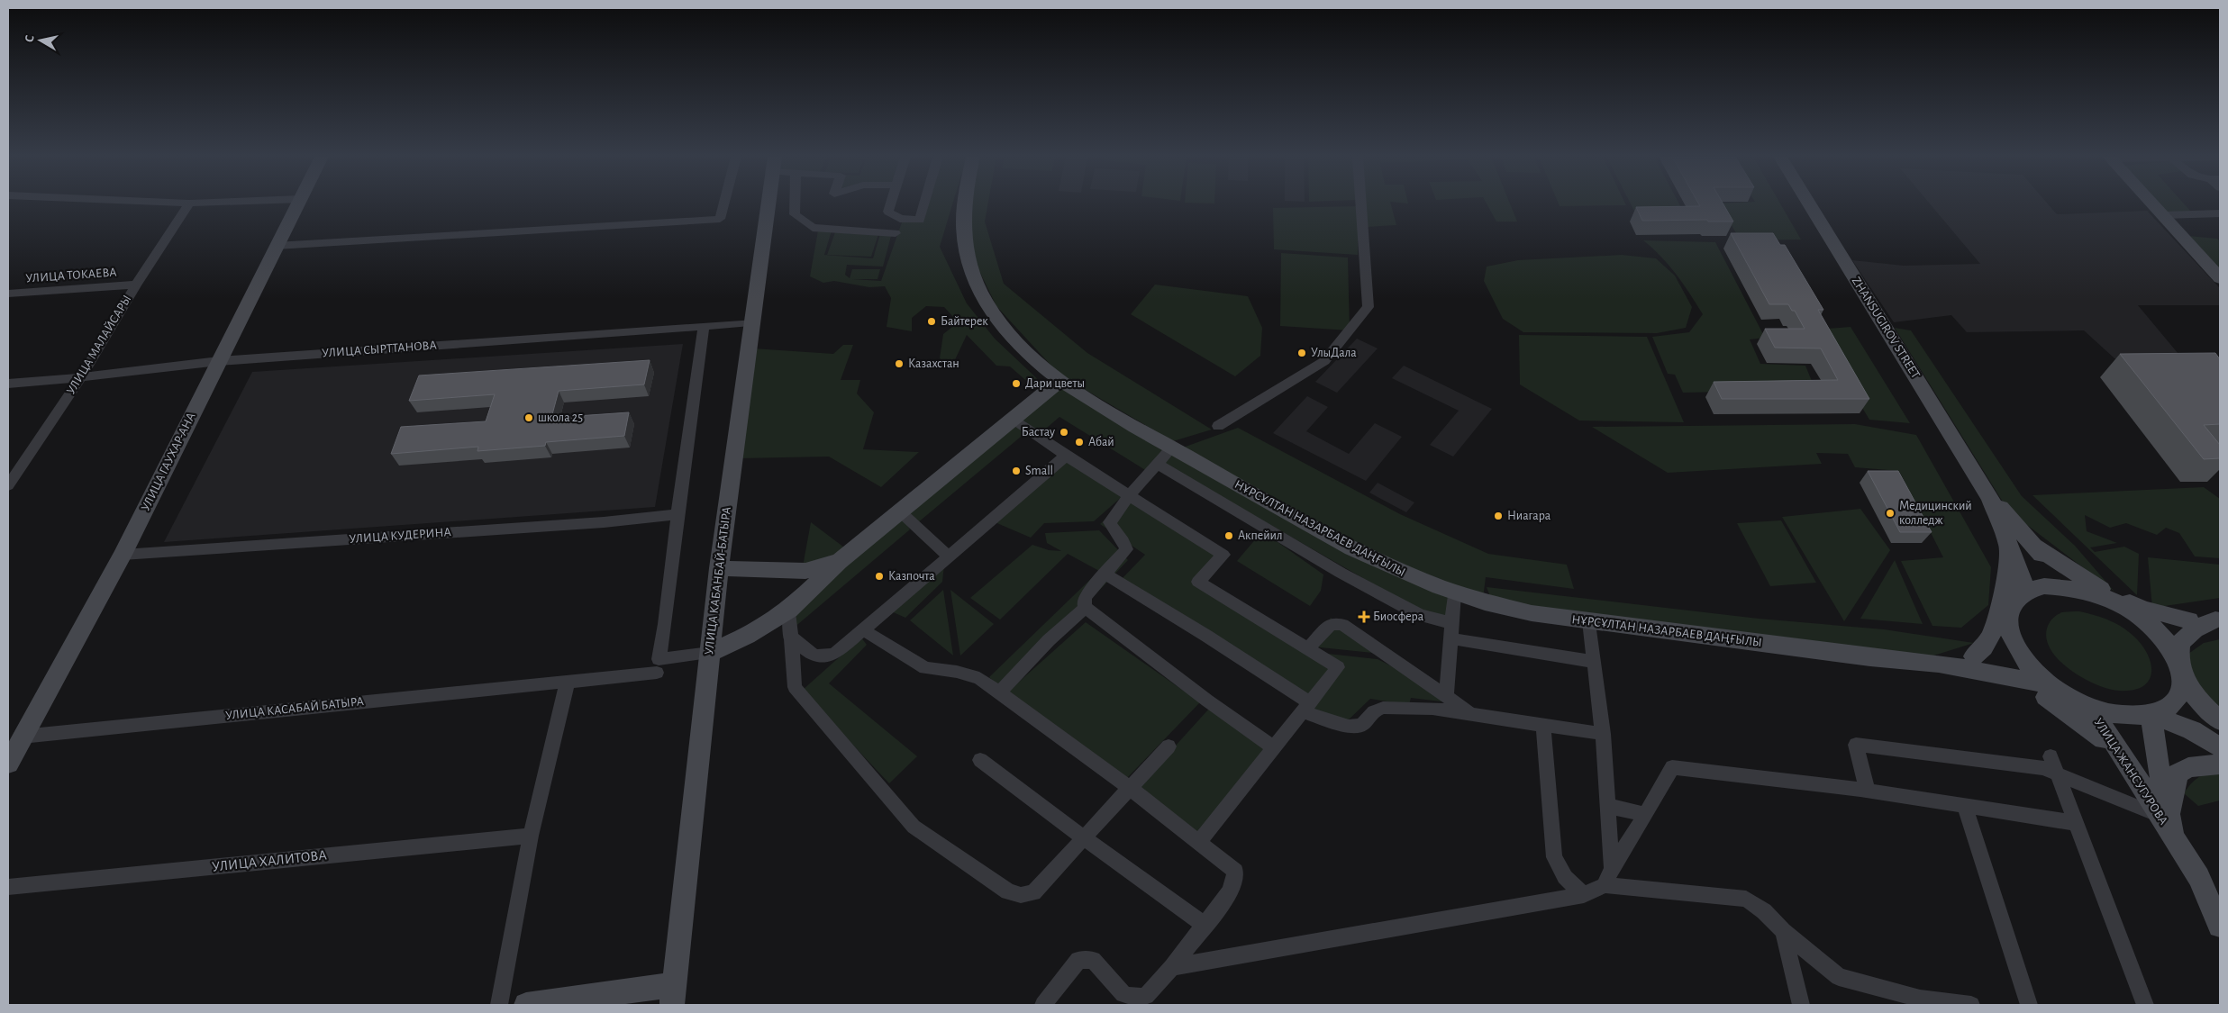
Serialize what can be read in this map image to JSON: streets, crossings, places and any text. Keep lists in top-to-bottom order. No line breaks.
{"streets":{"main road":["ZHANSUGIROV STREET","УЛИЦА ГАУХАР-АНА","НҰРСҰЛТАН НАЗАРБАЕВ ДАҢҒЫЛЫ","УЛИЦА КАБАНБАЙ-БАТЫРА","УЛИЦА ЖАНСУГУРОВА"],"street":["УЛИЦА ТОКАЕВА","УЛИЦА МАЛАЙСАРЫ","УЛИЦА СЫРТТАНОВА","УЛИЦА КУДЕРИНА","УЛИЦА КАСАБАЙ БАТЫРА","УЛИЦА ХАЛИТОВА"]},"crossings":[["УЛИЦА ТОКАЕВА","УЛИЦА МАЛАЙСАРЫ"],["УЛИЦА МАЛАЙСАРЫ","УЛИЦА СЫРТТАНОВА"],["УЛИЦА СЫРТТАНОВА","УЛИЦА ГАУХАР-АНА"],["УЛИЦА СЫРТТАНОВА","УЛИЦА КАБАНБАЙ-БАТЫРА"],["УЛИЦА ГАУХАР-АНА","УЛИЦА КУДЕРИНА"],["УЛИЦА ГАУХАР-АНА","УЛИЦА КАСАБАЙ БАТЫРА"]],"places":{"other":["Байтерек","УлыДала","Казахстан","Дари цветы","школа 25","Бастау","Абай","Small","Медицинский колледж","Ниагара","Акпейил","Казпочта"],"health":["Биосфера"]},"north":"left"}
